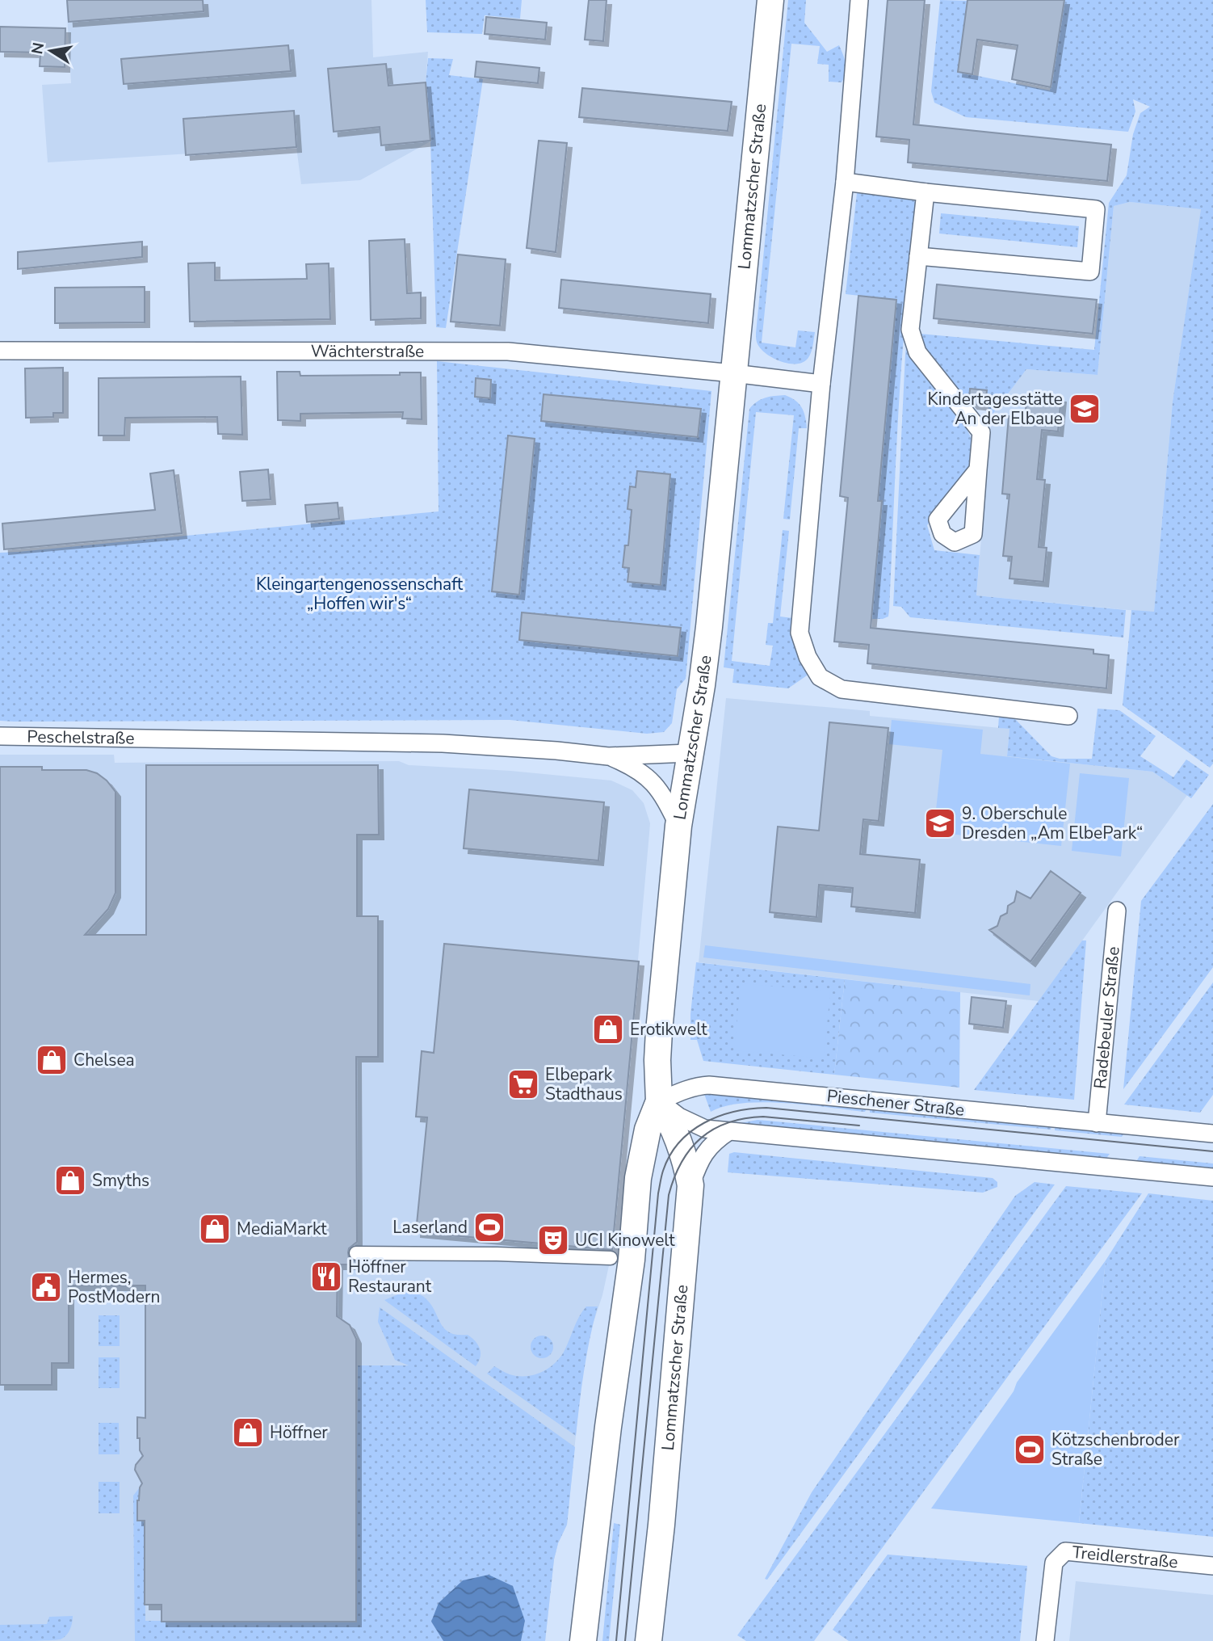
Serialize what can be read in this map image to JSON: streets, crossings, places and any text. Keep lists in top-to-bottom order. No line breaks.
{"streets":{"main road":["Lommatzscher Straße"],"street":["Wächterstraße","Peschelstraße","Radebeuler Straße","Pieschener Straße","Treidlerstraße"]},"crossings":[["Lommatzscher Straße","Wächterstraße"],["Lommatzscher Straße","Pieschener Straße"],["Radebeuler Straße","Pieschener Straße"]],"parks":["Kleingartengenossenschaft „Hoffen wir's“"],"places":{"school or university":["Kindertagesstätte An der Elbaue","9. Oberschule Dresden „Am ElbePark“"],"shop":["Erotikwelt","Chelsea","Smyths","MediaMarkt","Höffner"],"supermarket":["Elbepark Stadthaus"],"sports":["Laserland","Kötzschenbroder Straße"],"theatre":["UCI Kinowelt"],"restaurant":["Höffner Restaurant"],"public building":["Hermes, PostModern"]},"north":"left"}
